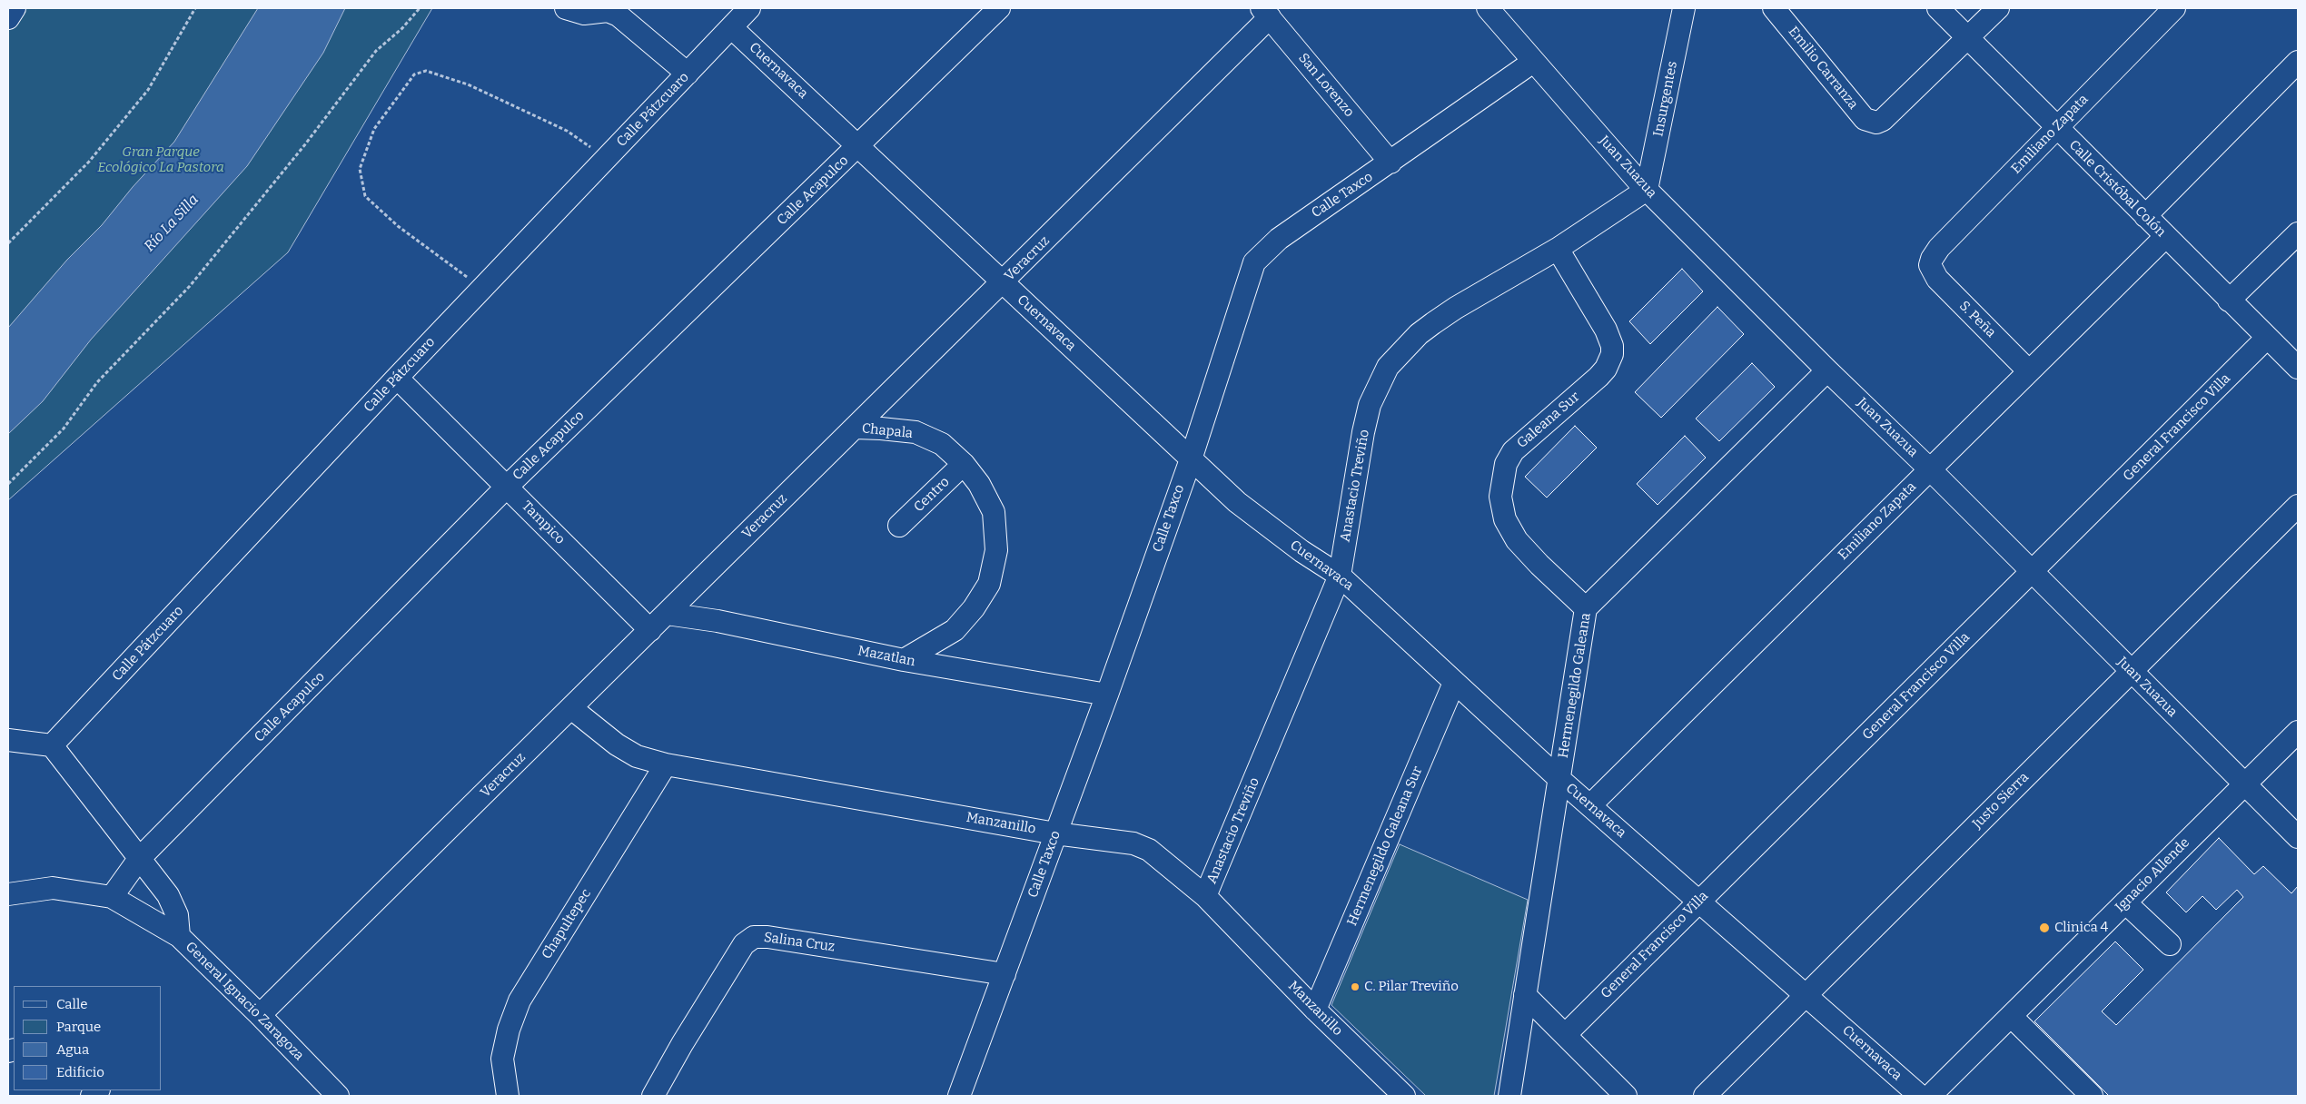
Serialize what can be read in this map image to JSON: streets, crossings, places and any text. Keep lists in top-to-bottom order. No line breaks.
{"streets":{"street":["Emilio Carranza","Cuernavaca","San Lorenzo","Insurgentes","Calle Pátzcuaro","Emiliano Zapata","Juan Zuazua","Calle Cristóbal Colón","Calle Acapulco","Calle Taxco","Veracruz","S. Peña","Galeana Sur","General Francisco Villa","Chapala","Anastacio Treviño","Centro","Tampico","Mazatlan","Hermenegildo Galeana","Justo Sierra","Manzanillo","Hermenegildo Galeana Sur","Ignacio Allende","Chapultepec","Salina Cruz","General Ignacio Zaragoza"]},"crossings":[["Emilio Carranza","Calle Cristóbal Colón"],["Cuernavaca","Calle Pátzcuaro"],["Cuernavaca","Emiliano Zapata"],["Cuernavaca","Calle Acapulco"],["Cuernavaca","Calle Taxco"],["Cuernavaca","Veracruz"],["Cuernavaca","General Francisco Villa"],["Cuernavaca","Anastacio Treviño"],["Cuernavaca","Hermenegildo Galeana"],["Cuernavaca","Justo Sierra"],["Cuernavaca","Hermenegildo Galeana Sur"],["San Lorenzo","Calle Taxco"],["San Lorenzo","Veracruz"],["Insurgentes","Juan Zuazua"],["Insurgentes","Anastacio Treviño"],["Calle Pátzcuaro","Tampico"],["Calle Pátzcuaro","General Ignacio Zaragoza"],["Emiliano Zapata","Juan Zuazua"],["Emiliano Zapata","Calle Cristóbal Colón"],["Emiliano Zapata","S. Peña"],["Juan Zuazua","Calle Taxco"],["Juan Zuazua","General Francisco Villa"],["Juan Zuazua","Anastacio Treviño"],["Juan Zuazua","Hermenegildo Galeana"],["Juan Zuazua","Justo Sierra"],["Juan Zuazua","Ignacio Allende"],["Calle Cristóbal Colón","General Francisco Villa"],["Calle Acapulco","Tampico"],["Calle Acapulco","General Ignacio Zaragoza"],["Calle Taxco","Mazatlan"],["Calle Taxco","Manzanillo"],["Calle Taxco","Salina Cruz"],["Veracruz","Chapala"],["Veracruz","Tampico"],["Veracruz","Mazatlan"],["Veracruz","Manzanillo"],["Veracruz","General Ignacio Zaragoza"],["Galeana Sur","Anastacio Treviño"],["Galeana Sur","Hermenegildo Galeana"],["Chapala","Centro"],["Chapala","Mazatlan"],["Anastacio Treviño","Manzanillo"],["Manzanillo","Hermenegildo Galeana Sur"],["Manzanillo","Chapultepec"]],"water":["Río La Silla"],"parks":["Gran Parque Ecológico La Pastora"],"places":["Clinica 4","C. Pilar Treviño"],"legend":["Calle","Parque","Agua","Edificio"]}
